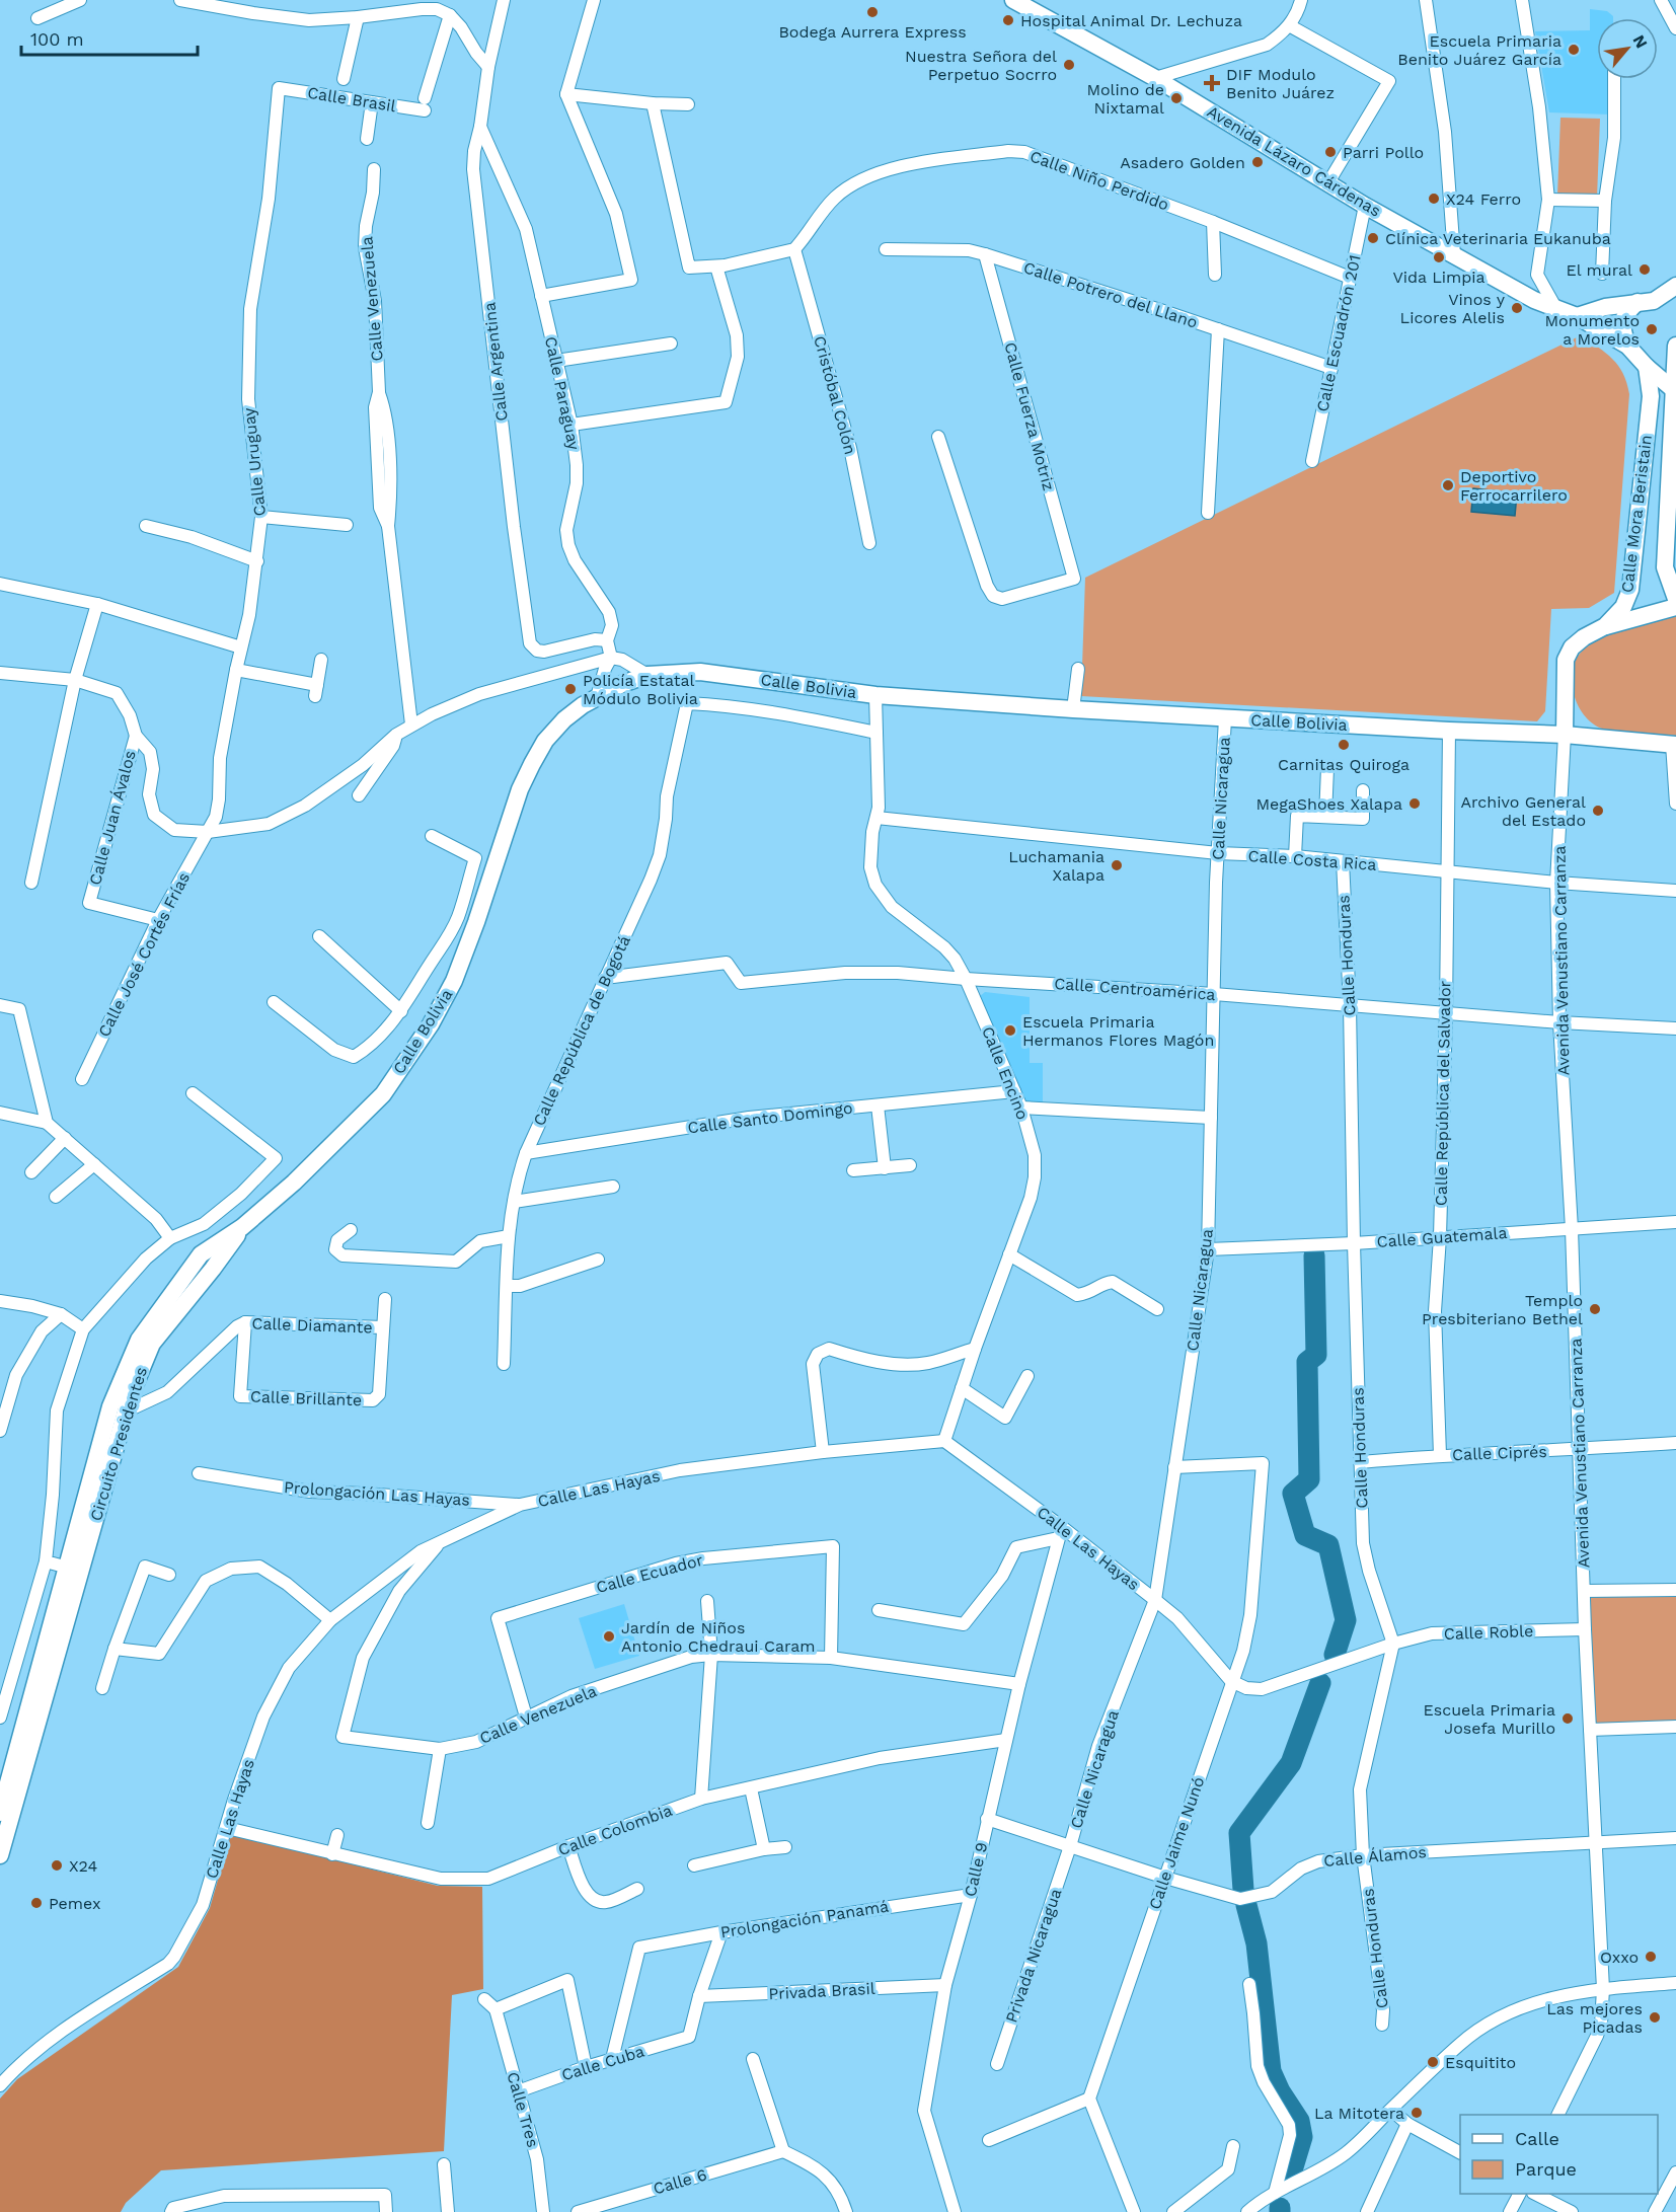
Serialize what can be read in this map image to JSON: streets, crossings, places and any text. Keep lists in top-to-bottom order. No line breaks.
{"streets":{"main road":["Avenida Lázaro Cárdenas","Calle Mora Beristain","Calle Bolivia","Circuito Presidentes"],"street":["Calle Brasil","Calle Niño Perdido","Calle Potrero del Llano","Calle Venezuela","Calle Escuadrón 201","Calle Argentina","Calle Paraguay","Cristóbal Colón","Calle Fuerza Motriz","Calle Uruguay","Calle Nicaragua","Calle Juan Ávalos","Calle Costa Rica","Calle José Cortés Frías","Calle Honduras","Avenida Venustiano Carranza","Calle Centroamérica","Calle República de Bogotá","Calle Encino","Calle República del Salvador","Calle Santo Domingo","Calle Guatemala","Calle Diamante","Calle Brillante","Calle Ciprés","Calle Las Hayas","Prolongación Las Hayas","Calle Ecuador","Calle Roble","Calle Colombia","Calle Jaime Nunó","Calle Álamos","Calle 9","Prolongación Panamá","Privada Nicaragua","Privada Brasil","Calle Cuba","Calle Tres","Calle 6"]},"crossings":[["Calle Brasil","Calle Uruguay"],["Avenida Lázaro Cárdenas","Calle Escuadrón 201"],["Calle Niño Perdido","Calle Escuadrón 201"],["Calle Niño Perdido","Cristóbal Colón"],["Calle Potrero del Llano","Calle Escuadrón 201"],["Calle Potrero del Llano","Calle Fuerza Motriz"],["Calle Venezuela","Calle Las Hayas"],["Calle Venezuela","Calle Ecuador"],["Calle Venezuela","Calle 9"],["Calle Argentina","Calle Paraguay"],["Calle Uruguay","Calle José Cortés Frías"],["Calle Mora Beristain","Calle Bolivia"],["Calle Mora Beristain","Avenida Venustiano Carranza"],["Calle Bolivia","Calle Nicaragua"],["Calle Bolivia","Avenida Venustiano Carranza"],["Calle Bolivia","Calle Encino"],["Calle Bolivia","Calle República del Salvador"],["Calle Bolivia","Circuito Presidentes"],["Calle Nicaragua","Calle Costa Rica"],["Calle Nicaragua","Calle Centroamérica"],["Calle Nicaragua","Calle Guatemala"],["Calle Nicaragua","Calle Las Hayas"],["Calle Nicaragua","Calle Jaime Nunó"],["Calle Nicaragua","Calle Álamos"],["Calle Nicaragua","Privada Nicaragua"],["Calle Juan Ávalos","Calle José Cortés Frías"],["Calle Costa Rica","Calle Honduras"],["Calle Costa Rica","Avenida Venustiano Carranza"],["Calle Costa Rica","Calle Encino"],["Calle Costa Rica","Calle República del Salvador"],["Calle Honduras","Calle Centroamérica"],["Calle Honduras","Calle Guatemala"],["Calle Honduras","Calle Ciprés"],["Calle Honduras","Calle Roble"],["Calle Honduras","Calle Álamos"],["Avenida Venustiano Carranza","Calle Centroamérica"],["Avenida Venustiano Carranza","Calle Guatemala"],["Avenida Venustiano Carranza","Calle Ciprés"],["Avenida Venustiano Carranza","Calle Roble"],["Avenida Venustiano Carranza","Calle Álamos"],["Calle Centroamérica","Calle República de Bogotá"],["Calle Centroamérica","Calle Encino"],["Calle Centroamérica","Calle República del Salvador"],["Calle República de Bogotá","Calle Encino"],["Calle República de Bogotá","Calle Santo Domingo"],["Calle Encino","Calle Santo Domingo"],["Calle Encino","Calle Las Hayas"],["Calle República del Salvador","Calle Guatemala"],["Calle República del Salvador","Calle Ciprés"],["Calle Diamante","Calle Brillante"],["Calle Diamante","Circuito Presidentes"],["Calle Las Hayas","Prolongación Las Hayas"],["Calle Las Hayas","Calle Colombia"],["Calle Las Hayas","Calle Jaime Nunó"],["Calle Las Hayas","Calle 9"],["Calle Colombia","Calle 9"],["Calle Jaime Nunó","Calle Álamos"],["Calle Álamos","Calle 9"],["Calle Álamos","Privada Nicaragua"],["Calle 9","Prolongación Panamá"],["Calle 9","Privada Brasil"],["Prolongación Panamá","Calle Cuba"],["Privada Brasil","Calle Cuba"],["Calle Cuba","Calle Tres"]],"places":{"other":["Bodega Aurrera Express","Hospital Animal Dr. Lechuza","Escuela Primaria Benito Juárez García","Nuestra Señora del Perpetuo Socrro","Molino de Nixtamal","Parri Pollo","Asadero Golden","X24 Ferro","Clínica Veterinaria Eukanuba","Vida Limpia","El mural","Vinos y Licores Alelis","Monumento a Morelos","Deportivo Ferrocarrilero","Policía Estatal Módulo Bolivia","Carnitas Quiroga","MegaShoes Xalapa","Archivo General del Estado","Luchamania Xalapa","Escuela Primaria Hermanos Flores Magón","Templo Presbiteriano Bethel","Jardín de Niños Antonio Chedraui Caram","Escuela Primaria Josefa Murillo","X24","Pemex","Oxxo","Las mejores Picadas","Esquitito","La Mitotera"],"health":["DIF Modulo Benito Juárez"]},"legend":["Calle","Parque"],"scale_bar":"100 m","north":"top right"}
